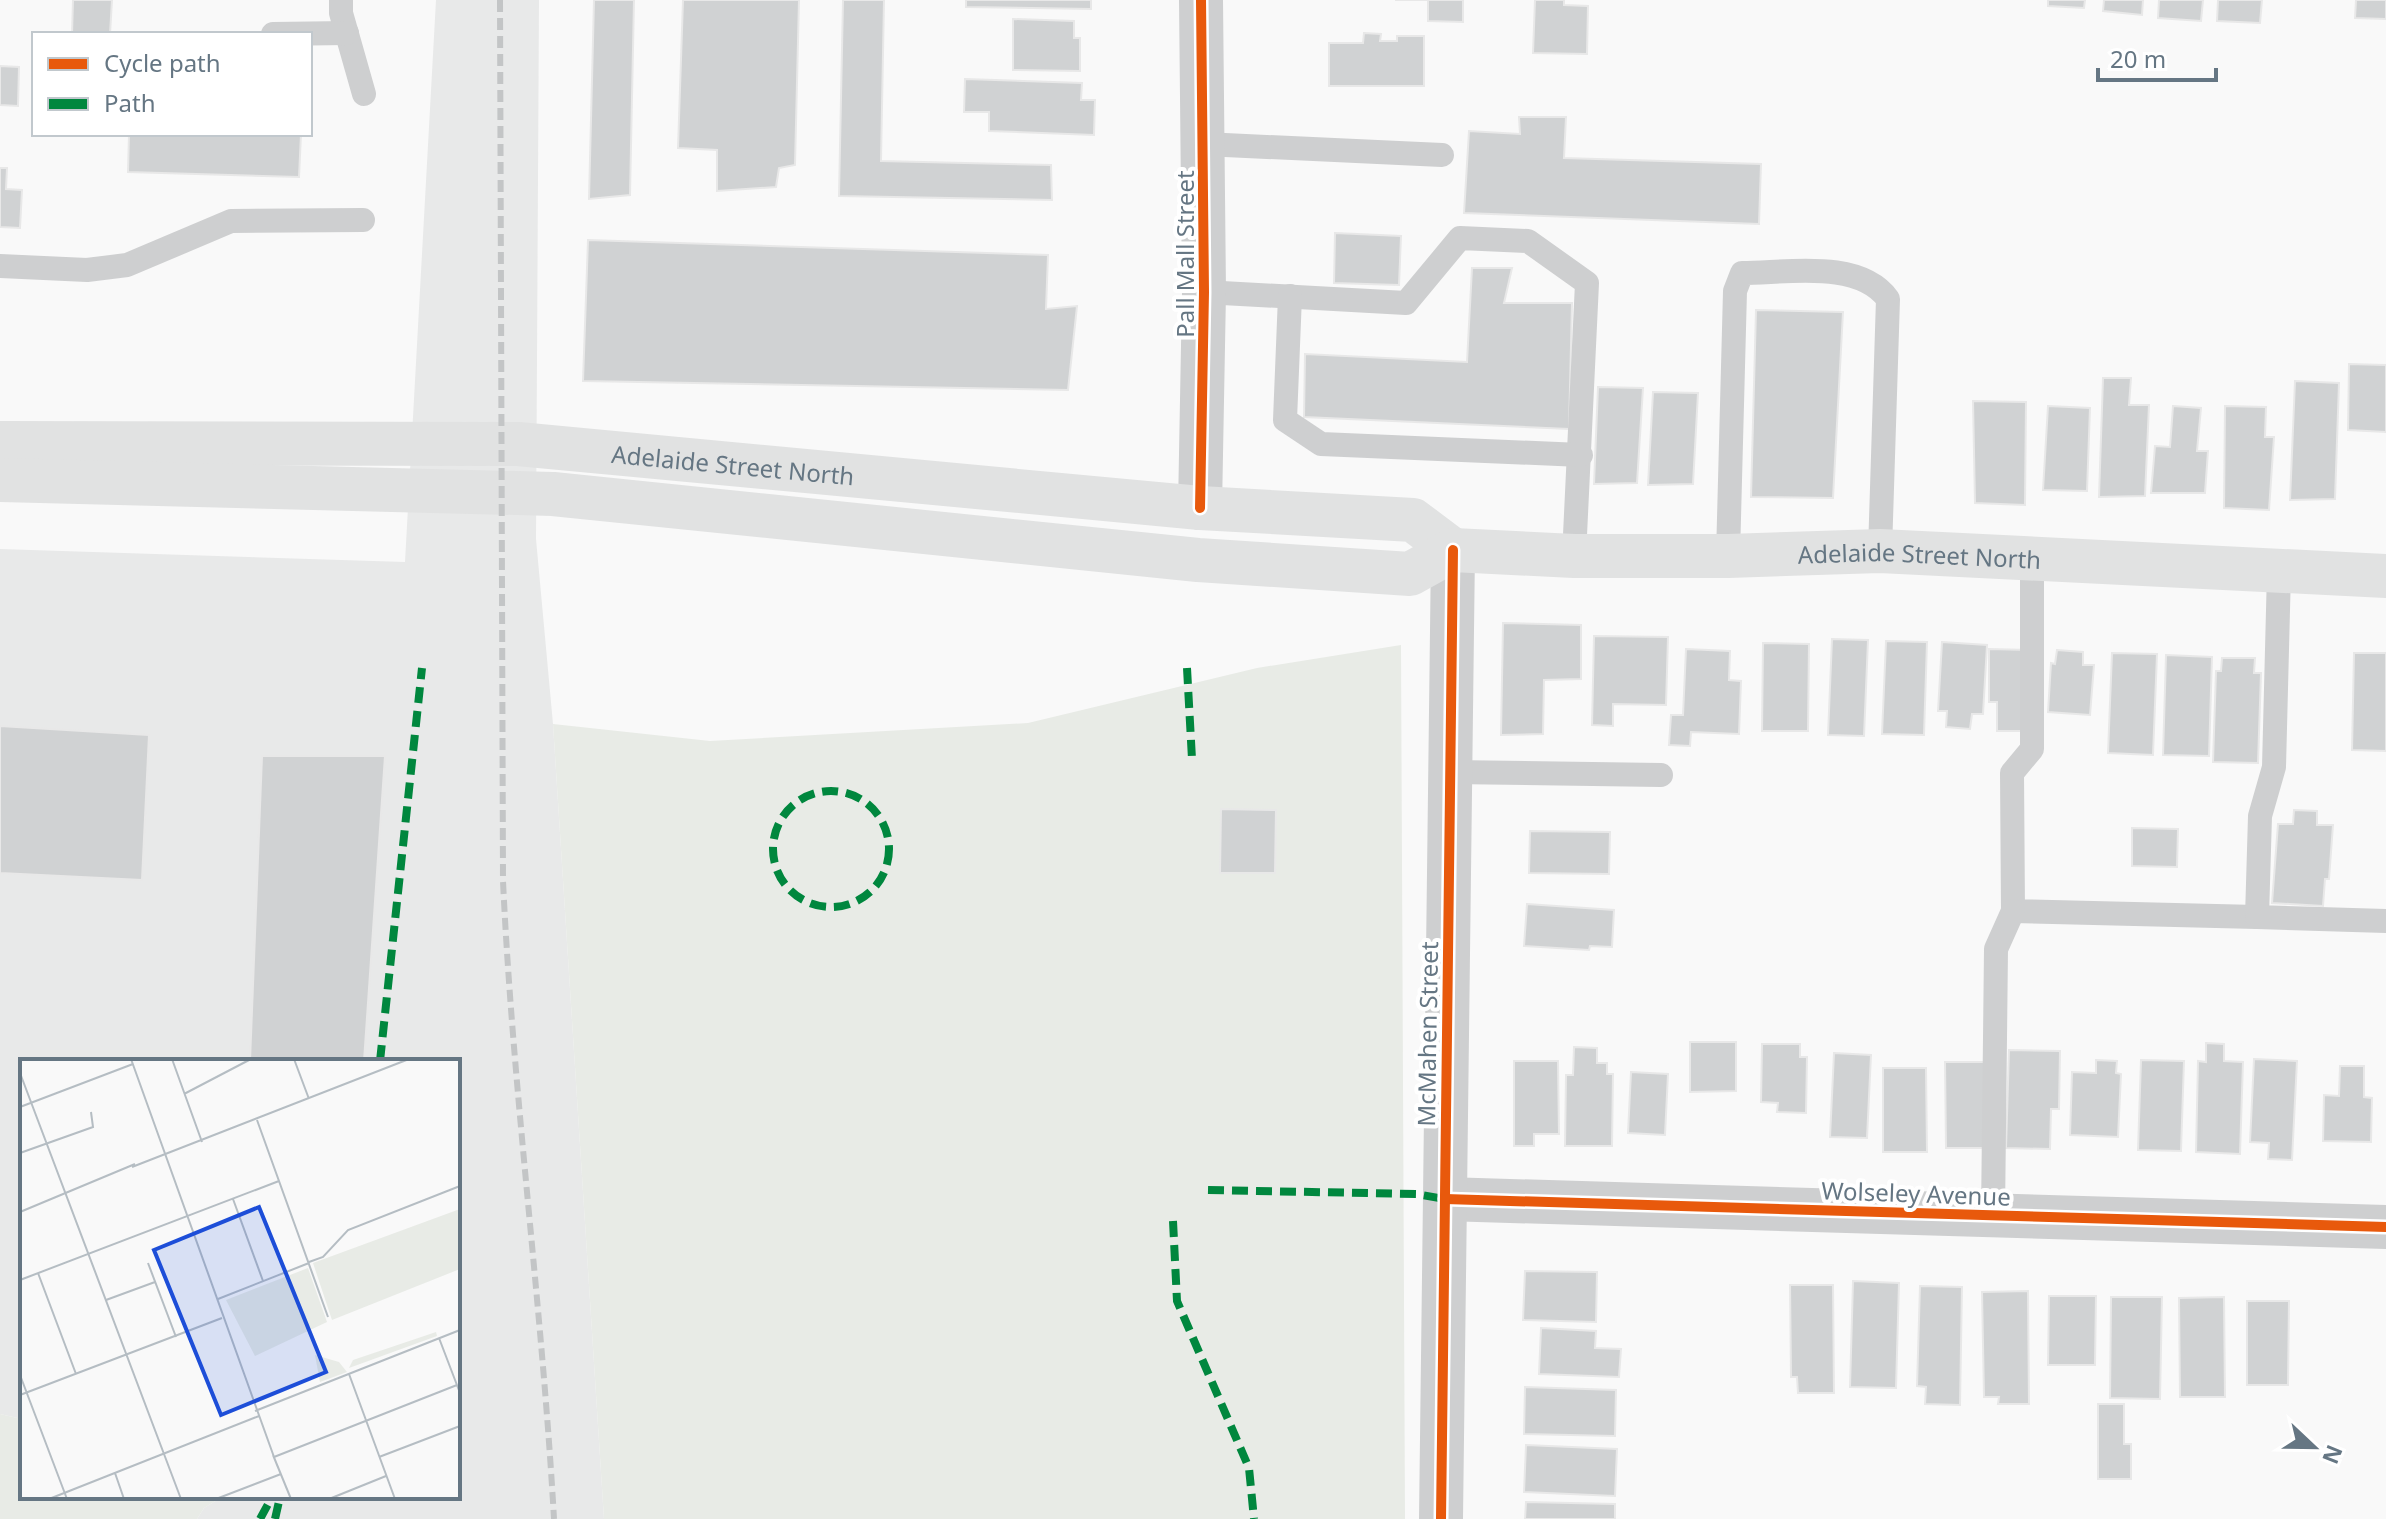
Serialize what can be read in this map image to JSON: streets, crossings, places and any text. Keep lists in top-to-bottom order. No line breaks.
{"streets":{"main road":["Adelaide Street North"],"street":["Pall Mall Street","McMahen Street","Wolseley Avenue"]},"crossings":[["Pall Mall Street","Adelaide Street North"],["Adelaide Street North","McMahen Street"],["McMahen Street","Wolseley Avenue"]],"legend":["Cycle path","Path"],"scale_bar":"20 m","north":"right"}
